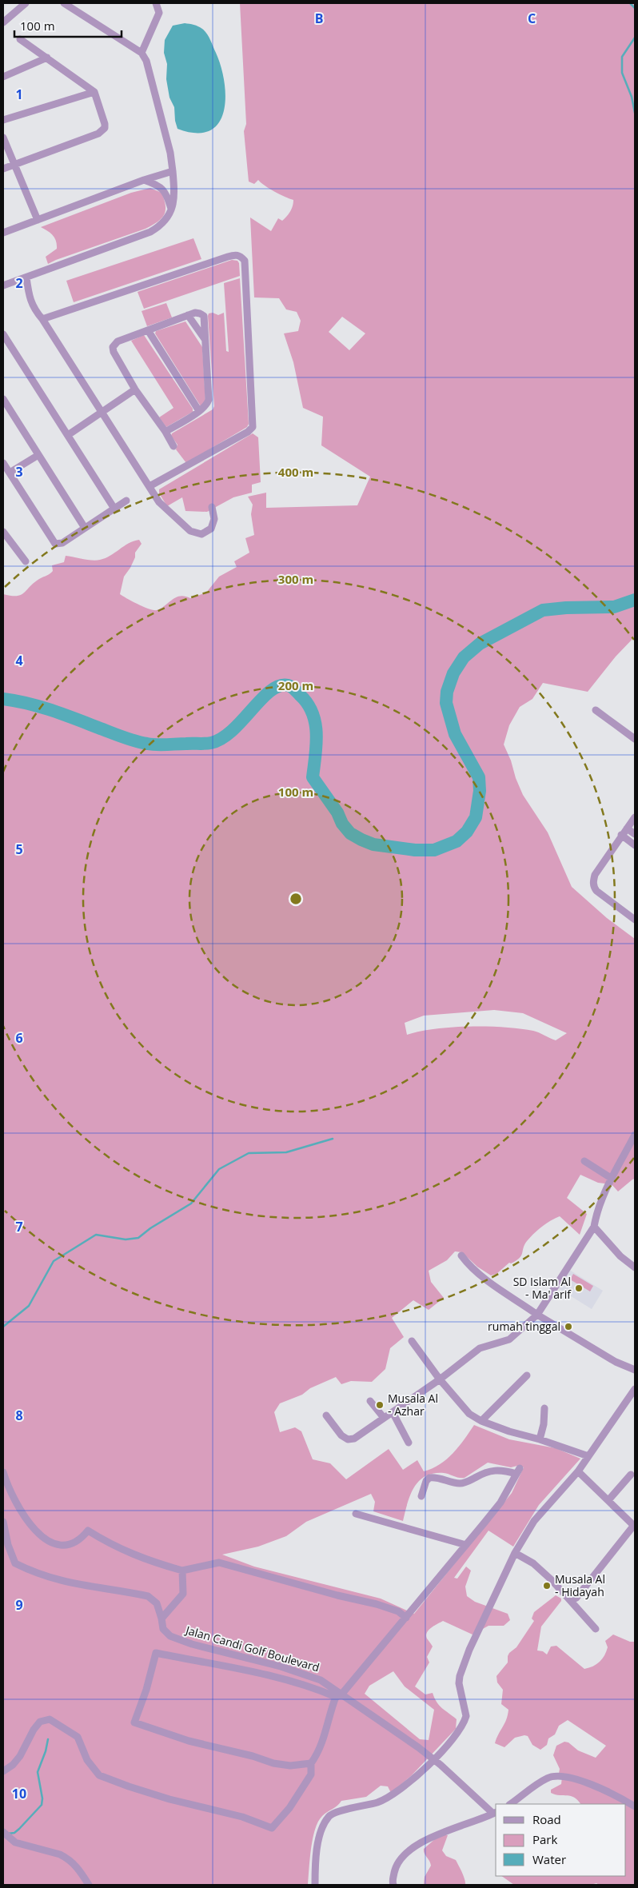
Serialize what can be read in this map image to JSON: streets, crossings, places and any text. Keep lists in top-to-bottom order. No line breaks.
{"streets":{"street":["Jalan Candi Golf Boulevard"]},"places":["SD Islam Al - Ma' arif","rumah tinggal","Musala Al - Azhar","Musala Al - Hidayah"],"legend":["Road","Park","Water"],"scale_bar":"100 m","grid":{"columns":["B","C"],"rows":["1","2","3","4","5","6","7","8","9","10"]},"rings":["400 m","300 m","200 m","100 m"]}
